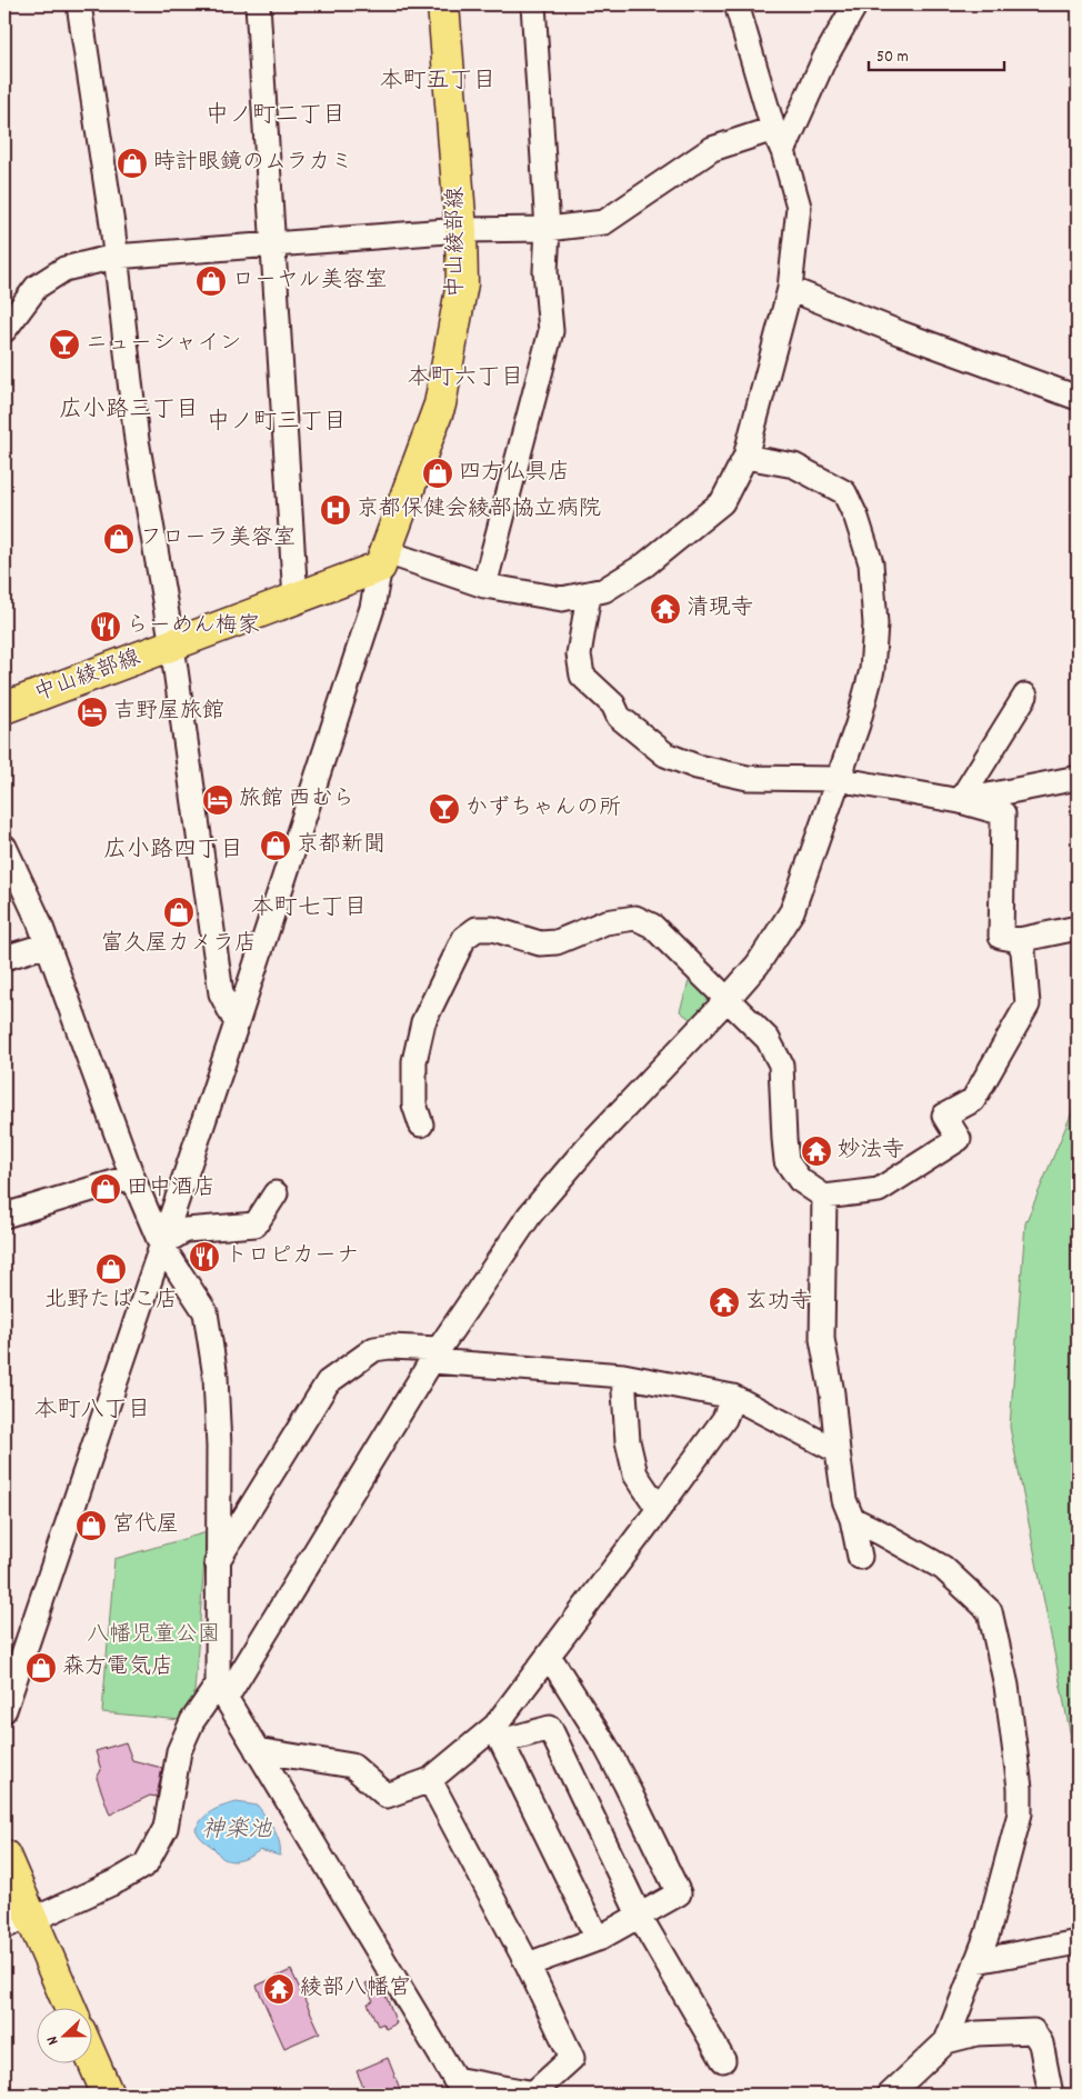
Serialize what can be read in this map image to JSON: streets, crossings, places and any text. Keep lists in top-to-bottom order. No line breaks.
{"streets":{"main road":["中山綾部線"]},"districts":["本町五丁目","中ノ町二丁目","本町六丁目","広小路三丁目","中ノ町三丁目","広小路四丁目","本町七丁目","本町八丁目"],"water":["神楽池"],"parks":["八幡児童公園"],"places":{"shop":["時計眼鏡のムラカミ","ローヤル美容室","四方仏具店","フローラ美容室","京都新聞","富久屋カメラ店","田中酒店","北野たばこ店","宮代屋","森方電気店"],"bar":["ニューシャイン","かずちゃんの所"],"hospital":["京都保健会綾部協立病院"],"temple":["清現寺","妙法寺","玄功寺","綾部八幡宮"],"restaurant":["らーめん梅家","トロピカーナ"],"hotel":["吉野屋旅館","旅館 西むら"]},"scale_bar":"50 m","north":"left"}
